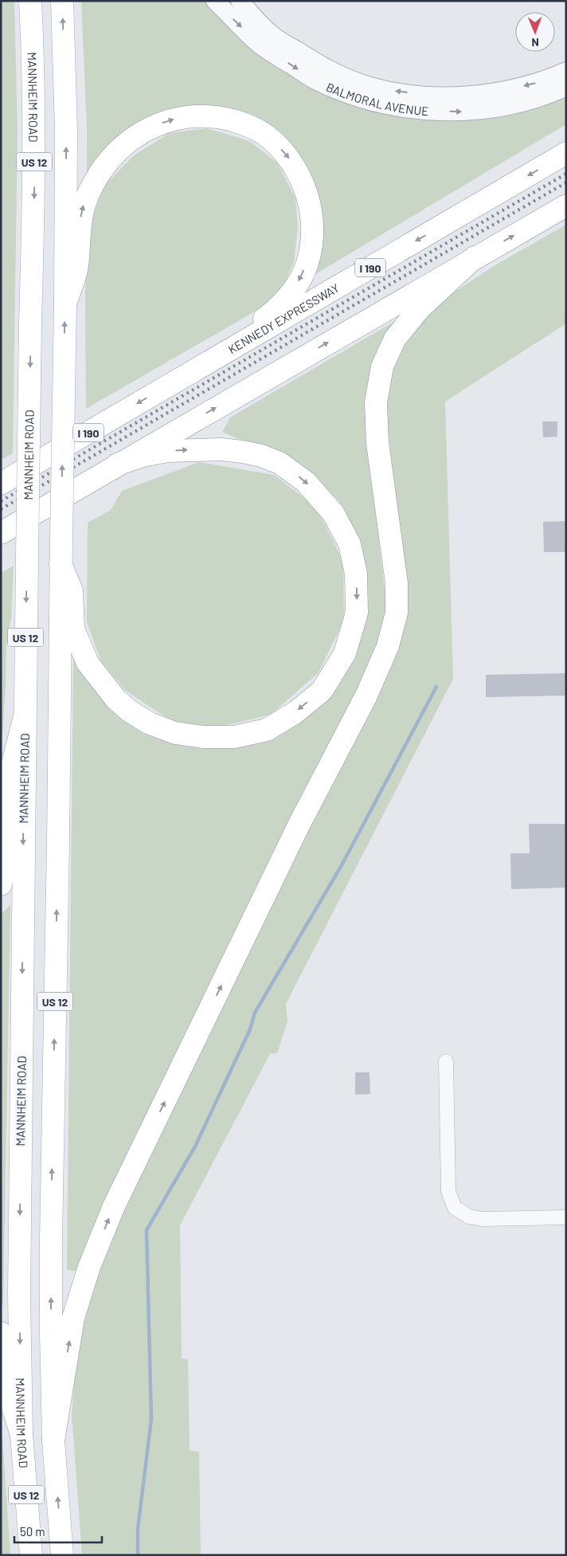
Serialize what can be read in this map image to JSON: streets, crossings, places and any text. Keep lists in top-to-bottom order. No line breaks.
{"streets":{"main road":["MANNHEIM ROAD","US 12","I 190","KENNEDY EXPRESSWAY"],"street":["BALMORAL AVENUE"]},"scale_bar":"50 m","north":"bottom"}
